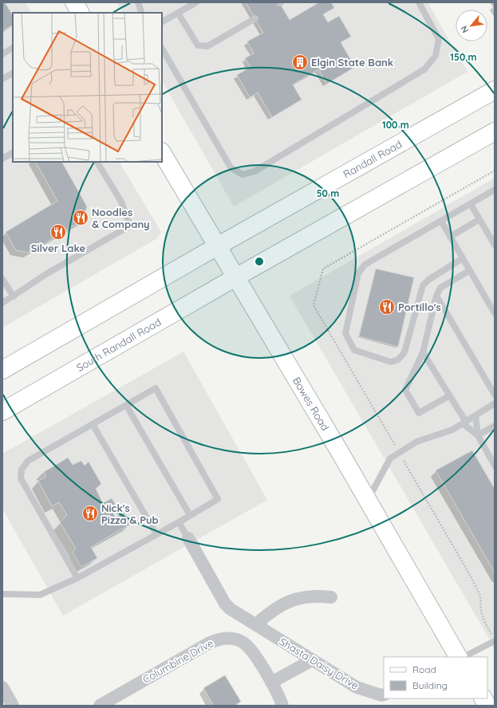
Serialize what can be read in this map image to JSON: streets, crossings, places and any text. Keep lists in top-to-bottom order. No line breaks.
{"streets":{"main road":["Randall Road","South Randall Road","Bowes Road"],"street":["Columbine Drive","Shasta Daisy Drive"]},"crossings":[["Randall Road","Bowes Road"],["South Randall Road","Bowes Road"]],"places":{"building":["Elgin State Bank"],"restaurant":["Noodles & Company","Silver Lake","Portillo's","Nick's Pizza & Pub"]},"legend":["Road","Building"],"north":"bottom left","rings":["150 m","100 m","50 m"]}
